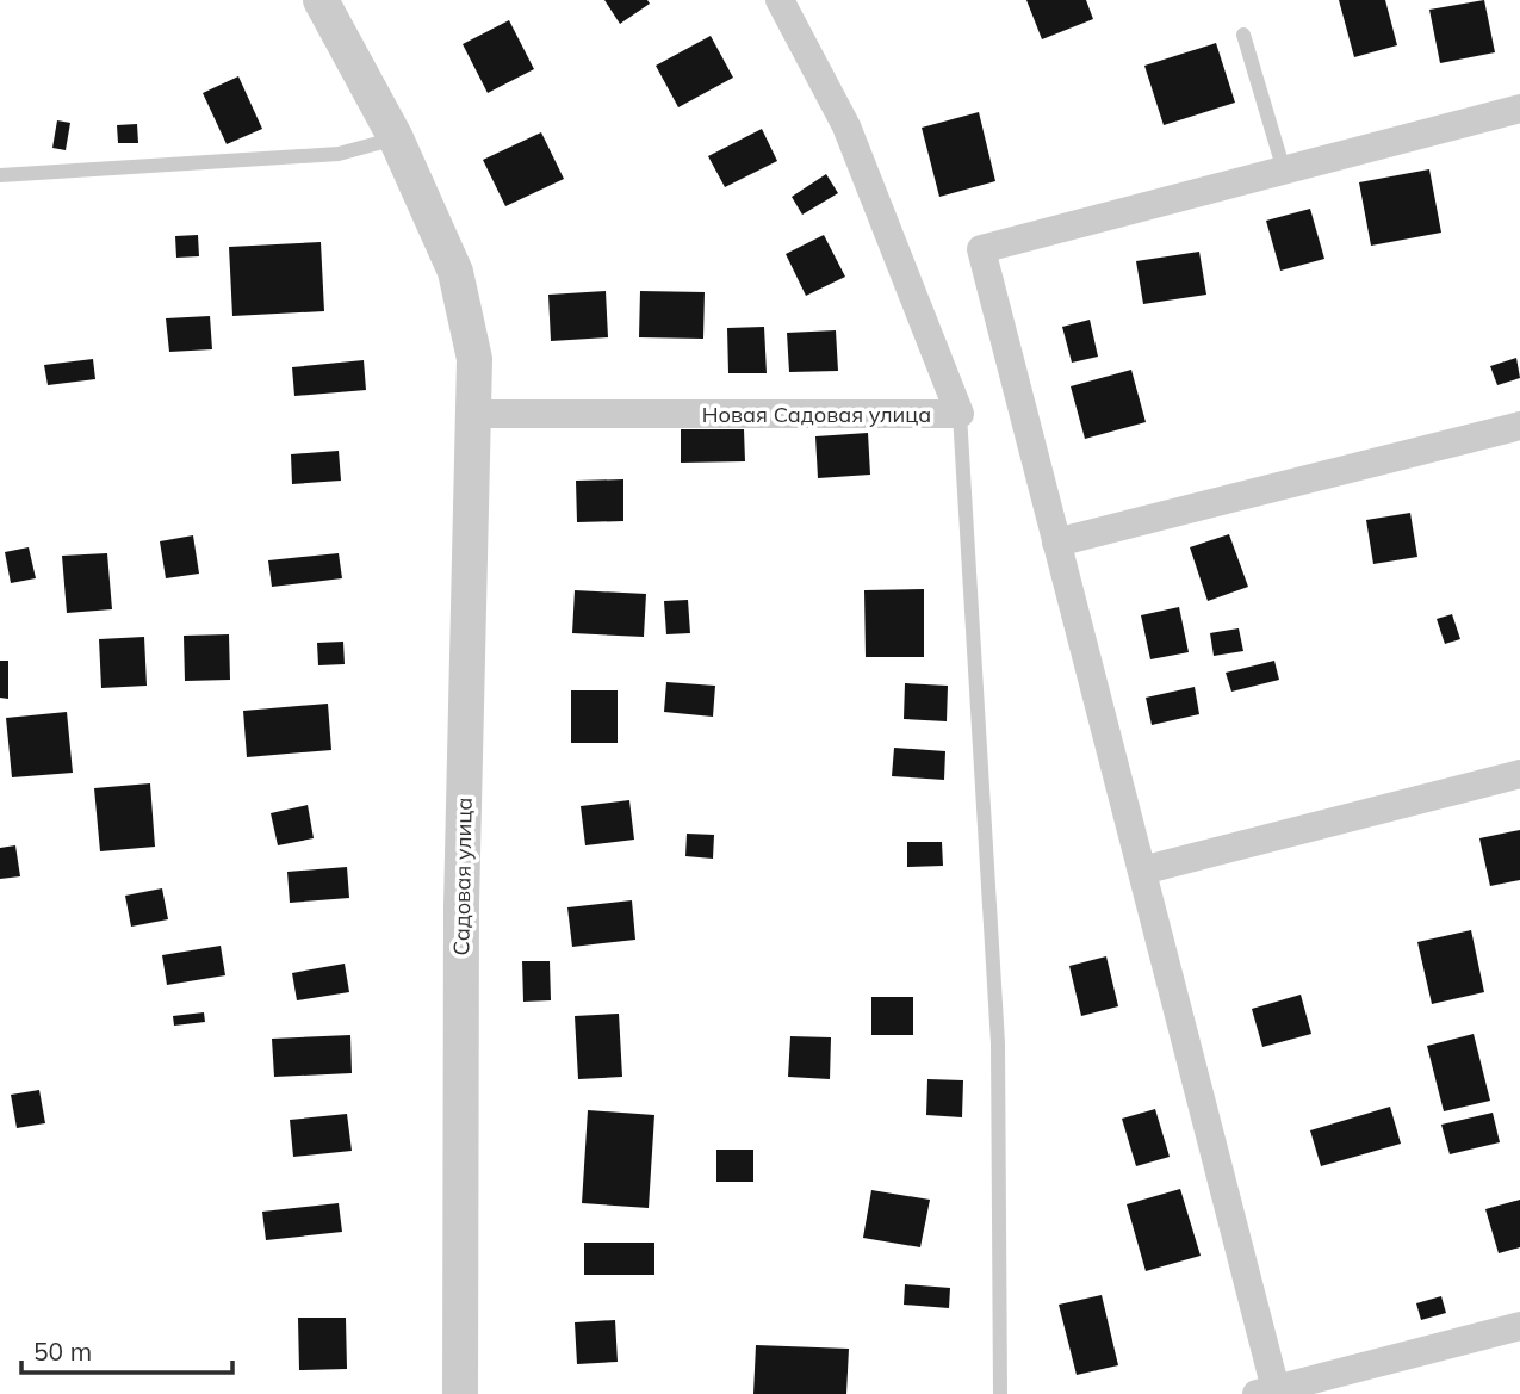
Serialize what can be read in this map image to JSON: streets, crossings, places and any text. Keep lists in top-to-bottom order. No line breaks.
{"streets":{"street":["Новая Садовая улица","Садовая улица"]},"crossings":[["Новая Садовая улица","Садовая улица"]],"scale_bar":"50 m"}
